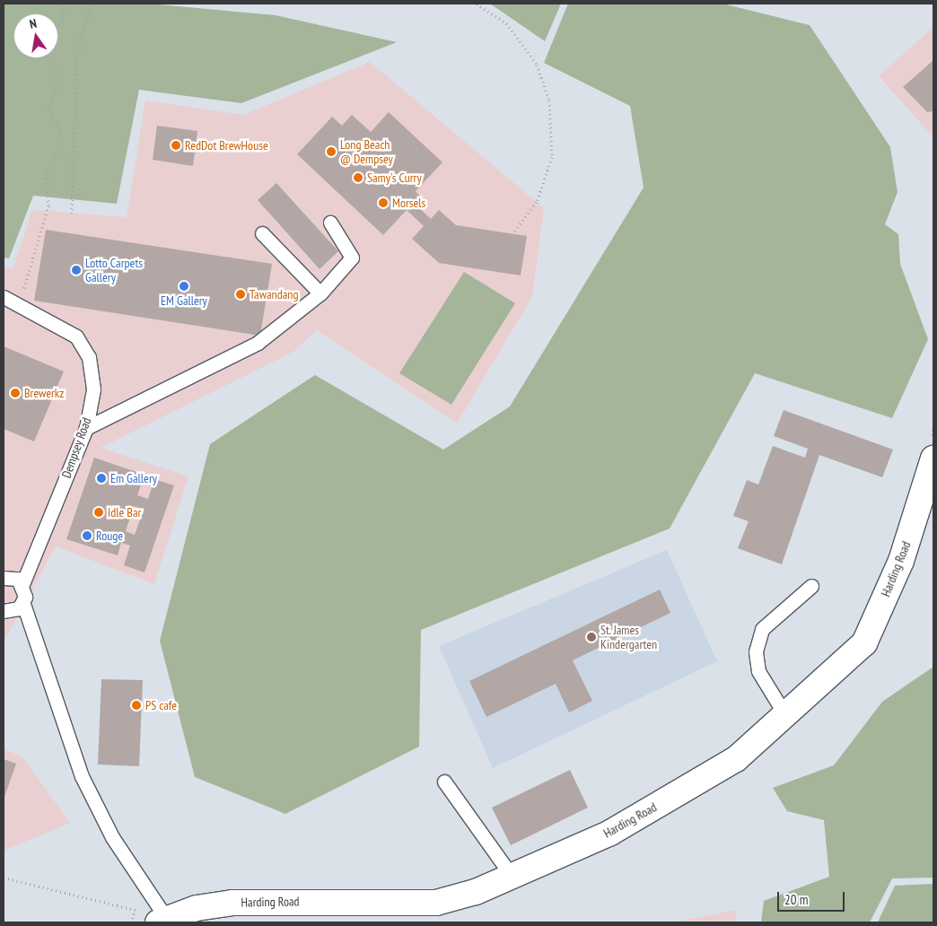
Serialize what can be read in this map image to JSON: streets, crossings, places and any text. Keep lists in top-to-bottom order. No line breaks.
{"streets":{"street":["Harding Road"],"lane":["Dempsey Road"]},"places":["RedDot BrewHouse","Long Beach @ Dempsey","Samy's Curry","Morsels","Lotto Carpets Gallery","EM Gallery","Tawandang","Brewerkz","Em Gallery","Idle Bar","Rouge","St. James Kindergarten","PS cafe"],"scale_bar":"20 m","north":"top"}
